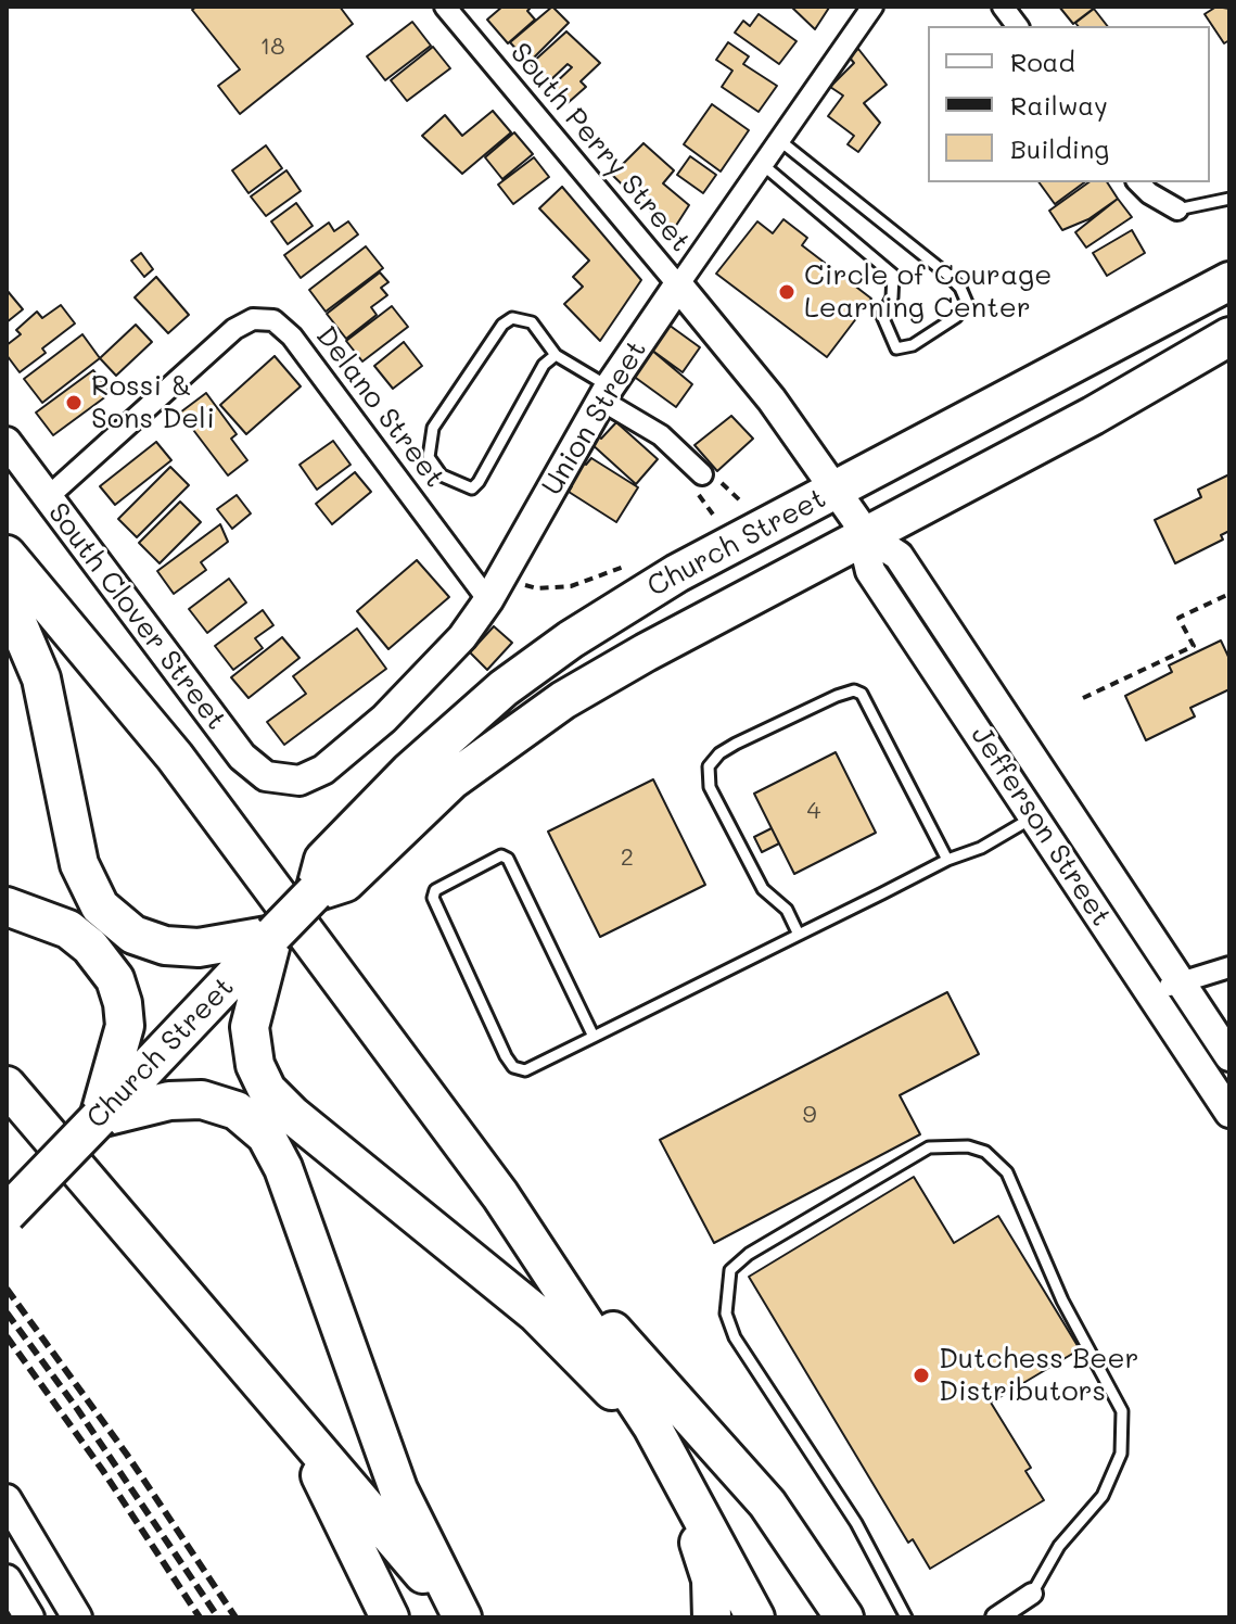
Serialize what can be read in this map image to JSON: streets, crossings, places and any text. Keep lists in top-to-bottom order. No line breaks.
{"streets":{"highway":["Church Street"],"street":["South Perry Street","Delano Street","Union Street","South Clover Street","Jefferson Street"]},"crossings":[["South Perry Street","Union Street"],["South Perry Street","Jefferson Street"],["Delano Street","Union Street"],["Delano Street","South Clover Street"],["Union Street","South Clover Street"],["Union Street","Jefferson Street"],["Church Street","Jefferson Street"]],"places":["Circle of Courage Learning Center","Rossi & Sons Deli","Dutchess Beer Distributors"],"house_numbers":["18","4","2","9"],"legend":["Road","Railway","Building"]}
